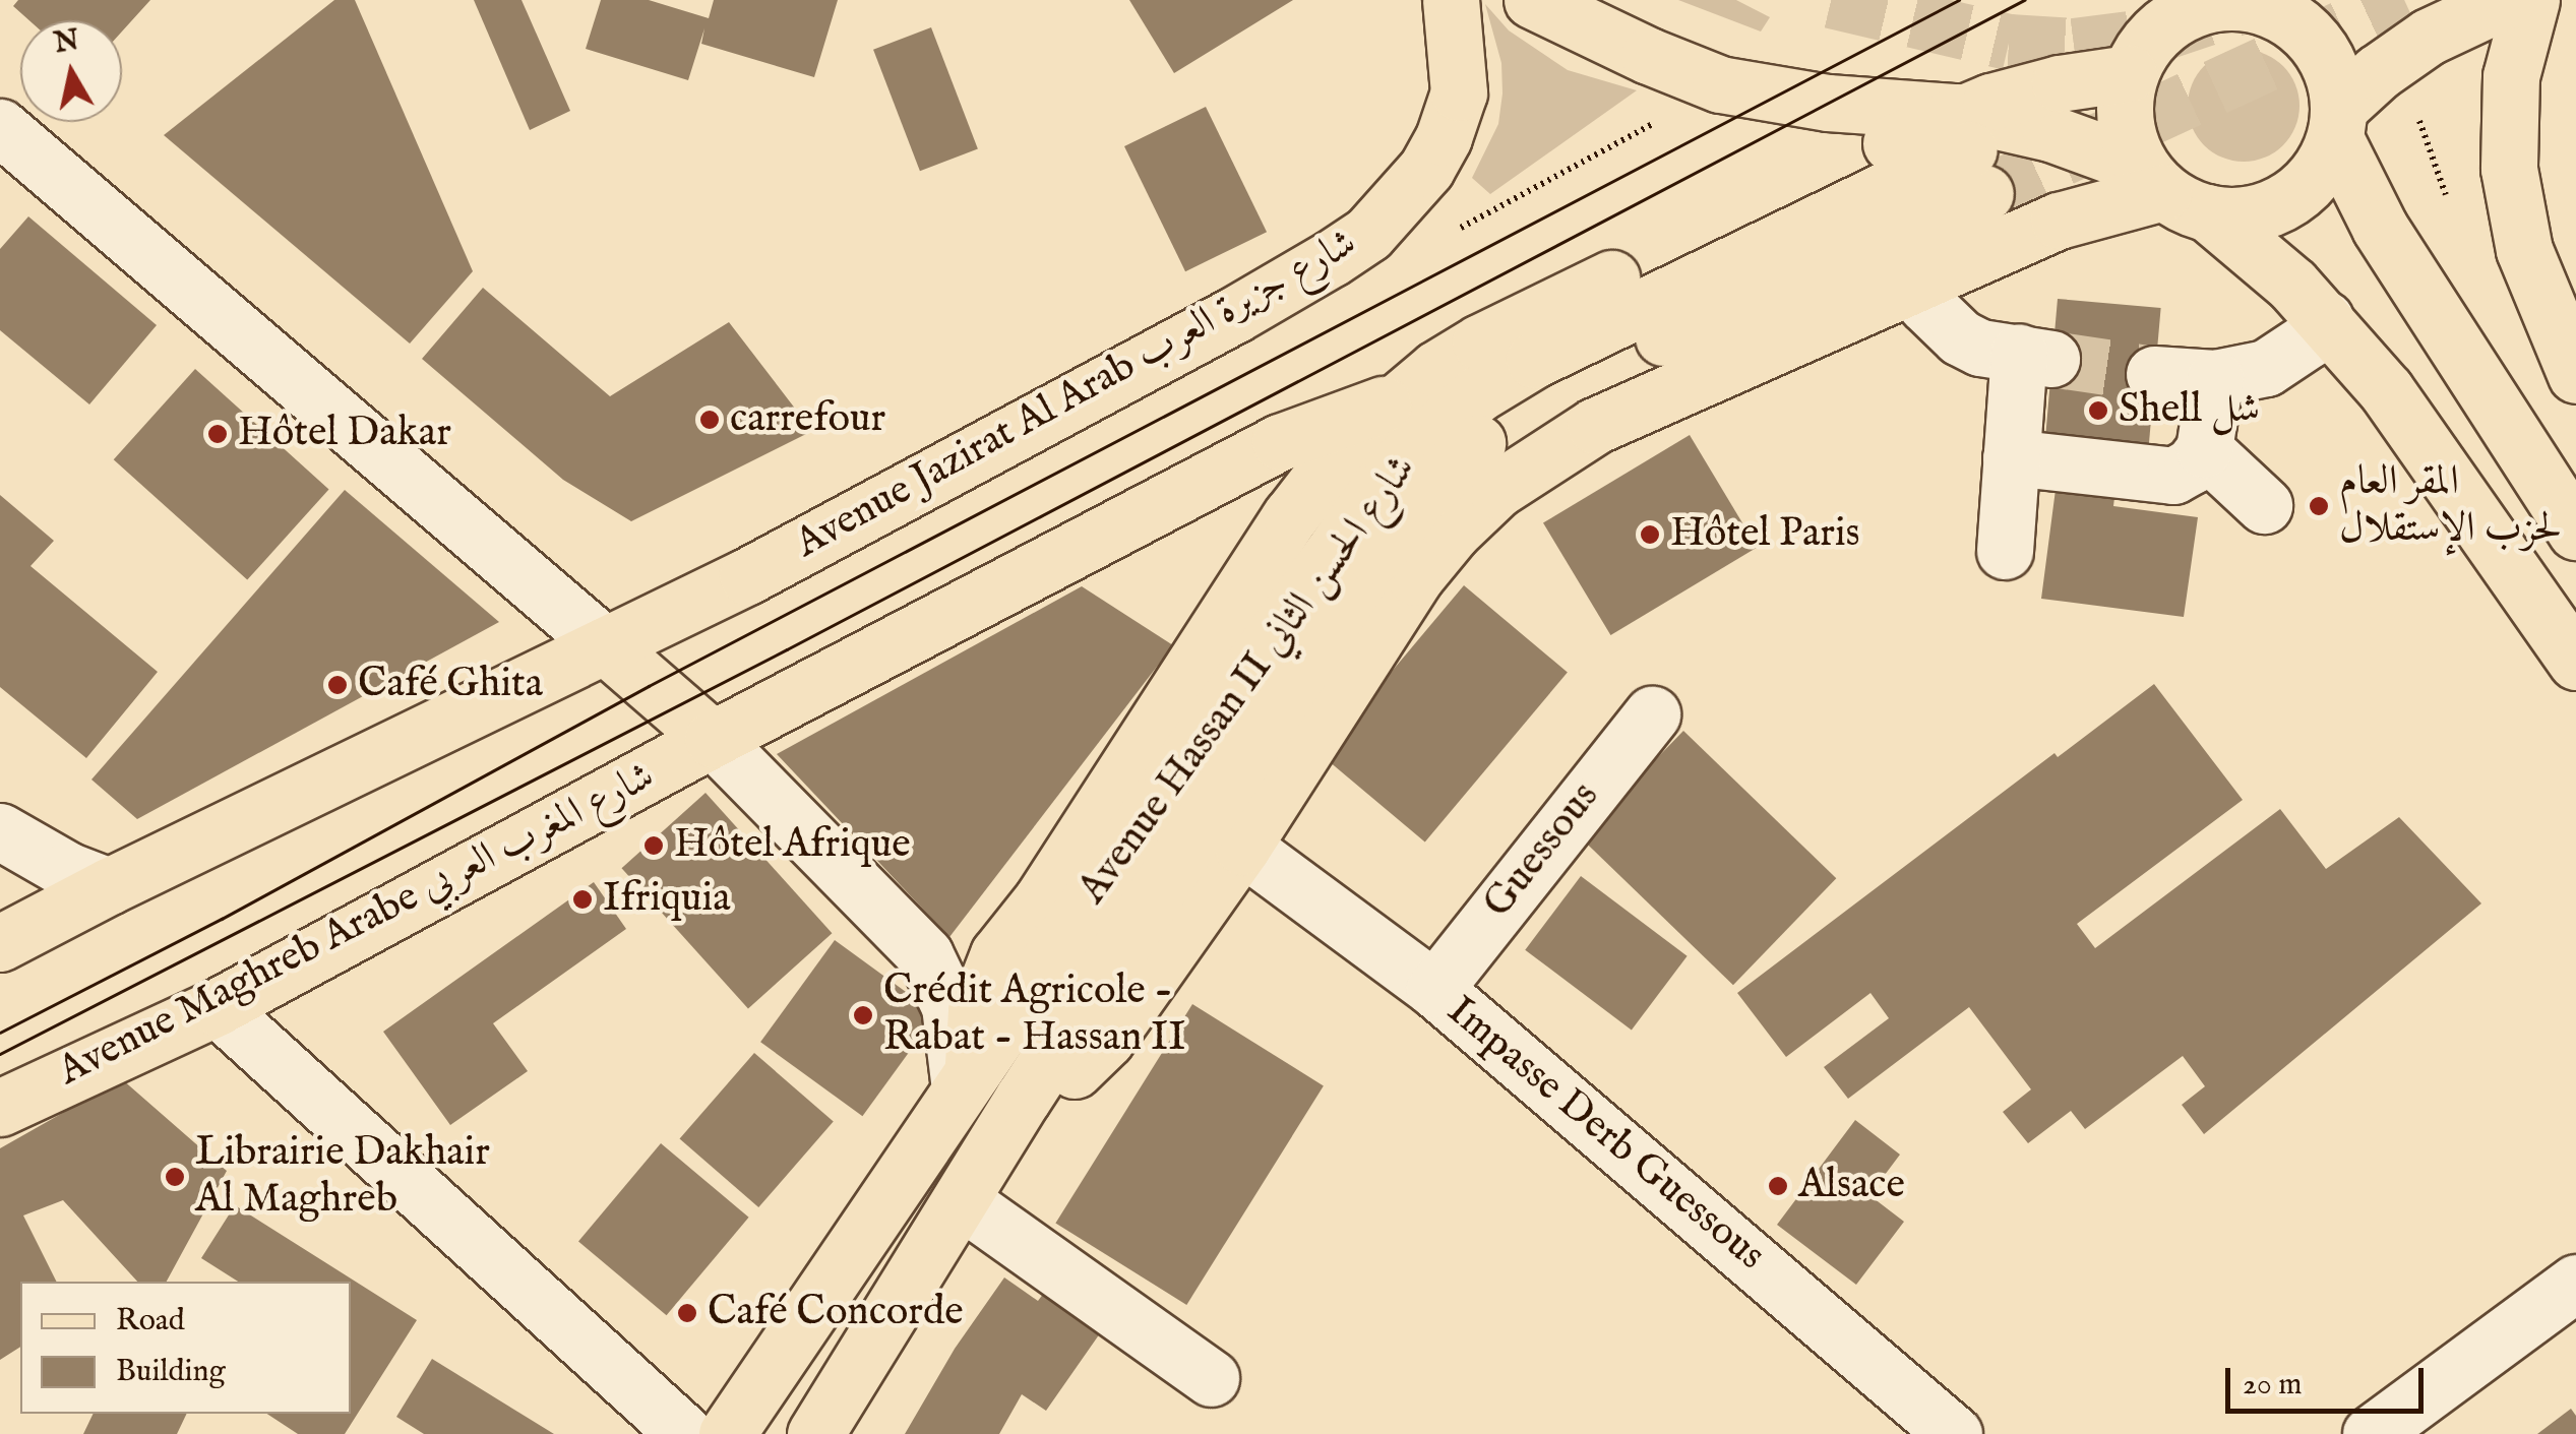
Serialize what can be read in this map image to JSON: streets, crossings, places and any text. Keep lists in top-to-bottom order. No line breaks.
{"streets":{"main road":["Avenue Jazirat Al Arab شارع جزيرة العرب","Avenue Hassan II شارع الحسن الثاني","Avenue Maghreb Arabe شارع المغرب العربي"],"street":["Guessous","Impasse Derb Guessous"]},"crossings":[["Guessous","Impasse Derb Guessous"]],"places":["Shell شل","carrefour","Hôtel Dakar","المقر العام لحزب الإستقلال","Hôtel Paris","Café Ghita","Hôtel Afrique","Ifriquia","Crédit Agricole - Rabat - Hassan II","Librairie Dakhair Al Maghreb","Alsace","Café Concorde"],"legend":["Road","Building"],"scale_bar":"20 m","north":"top"}
